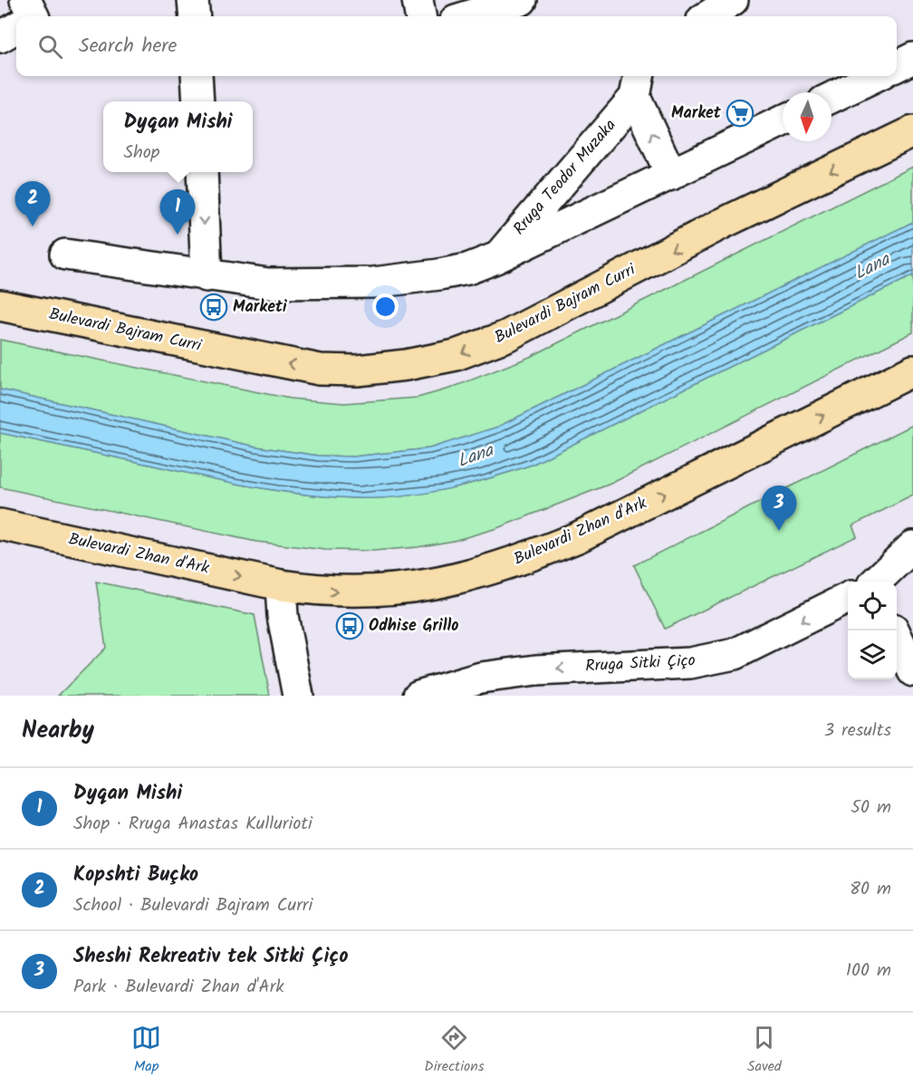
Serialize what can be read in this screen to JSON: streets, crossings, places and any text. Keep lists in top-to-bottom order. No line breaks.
{"streets":{"main road":["Bulevardi Bajram Curri","Bulevardi Zhan d'Ark"],"street":["Rruga Teodor Muzaka","Rruga Sitki Çiço"]},"one_way":["Bulevardi Bajram Curri","Bulevardi Zhan d'Ark","Rruga Sitki Çiço"],"water":["Lana"],"places":{"supermarket":["Market"],"bus stop":["Marketi","Odhise Grillo"]},"north":"bottom","page":{"search":"Search here","popup":["Dyqan Mishi","Shop"],"pins":["2","1","3"],"heading":["Nearby","3 results"],"list":[{"mark":"1","name":"Dyqan Mishi","note":"Shop · Rruga Anastas Kullurioti","value":"50 m"},{"mark":"2","name":"Kopshti Buçko","note":"School · Bulevardi Bajram Curri","value":"80 m"},{"mark":"3","name":"Sheshi Rekreativ tek Sitki Çiço","note":"Park · Bulevardi Zhan d'Ark","value":"100 m"}],"nav":["Map","Directions","Saved"]}}
